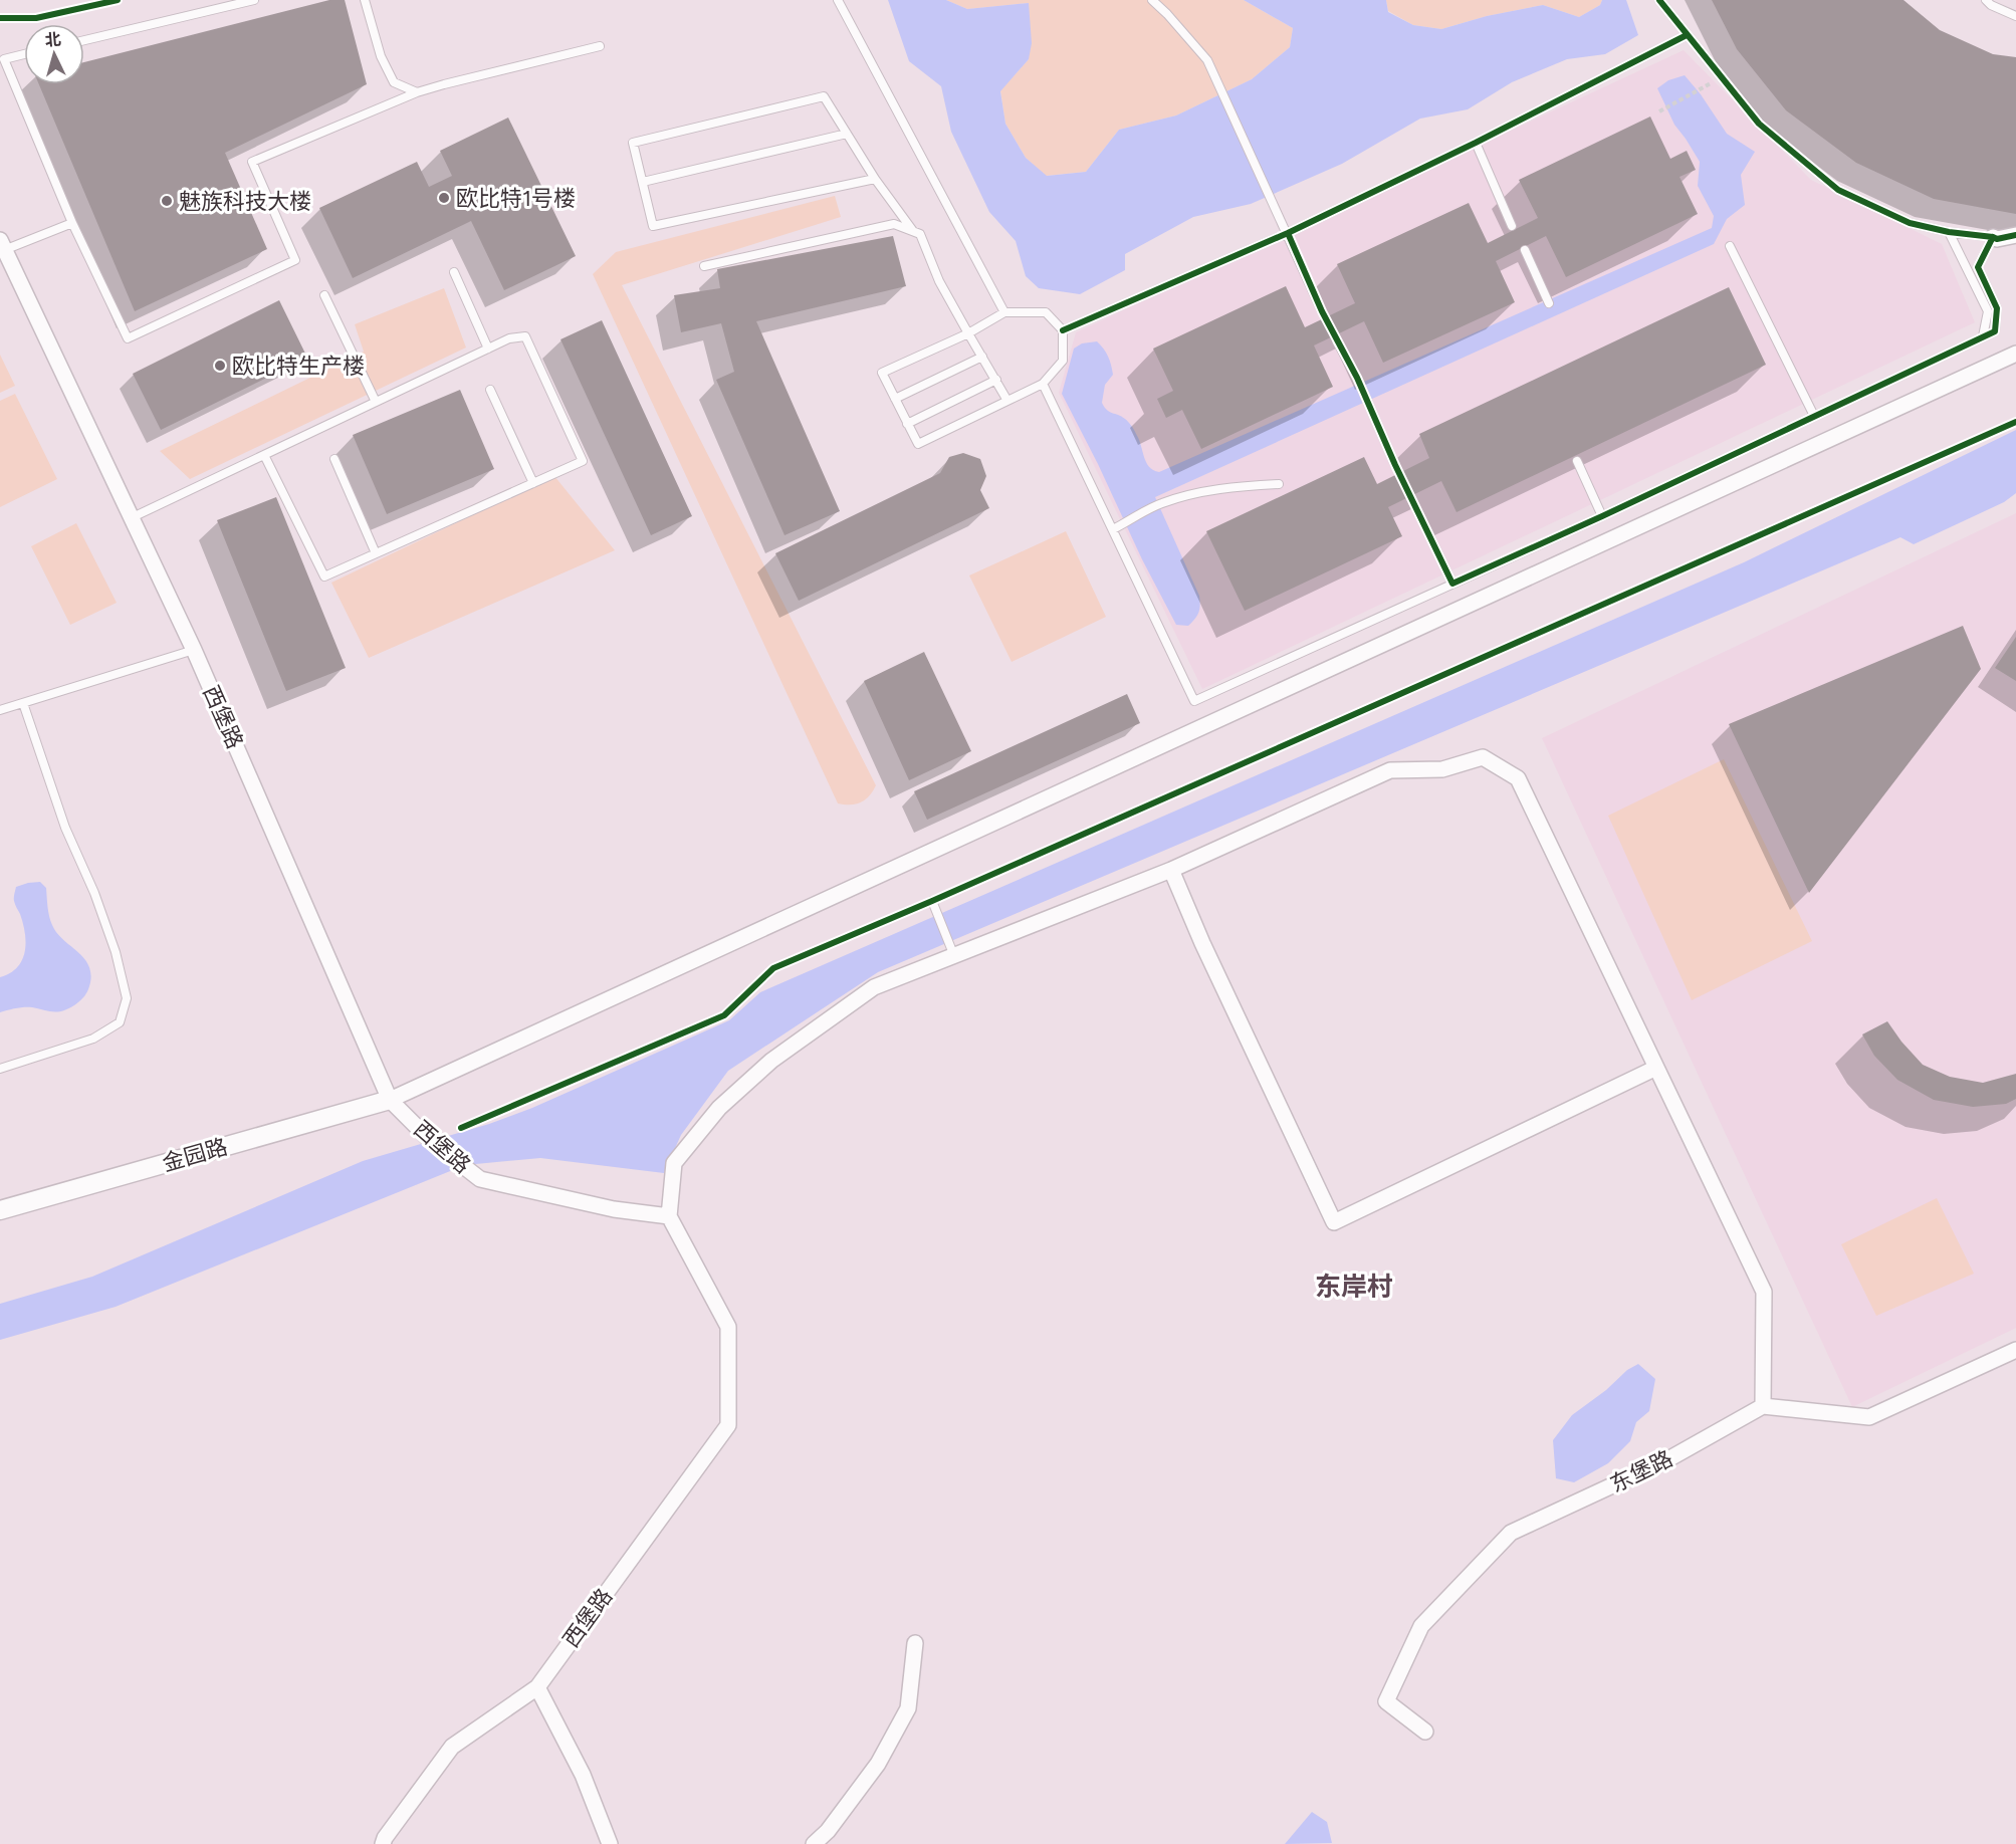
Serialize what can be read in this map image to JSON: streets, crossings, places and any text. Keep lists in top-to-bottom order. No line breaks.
{"streets":{"street":["西堡路","金园路","东堡路"]},"crossings":[["西堡路","金园路"]],"districts":["东岸村"],"places":["欧比特1号楼","魅族科技大楼","欧比特生产楼"],"north":"top"}
